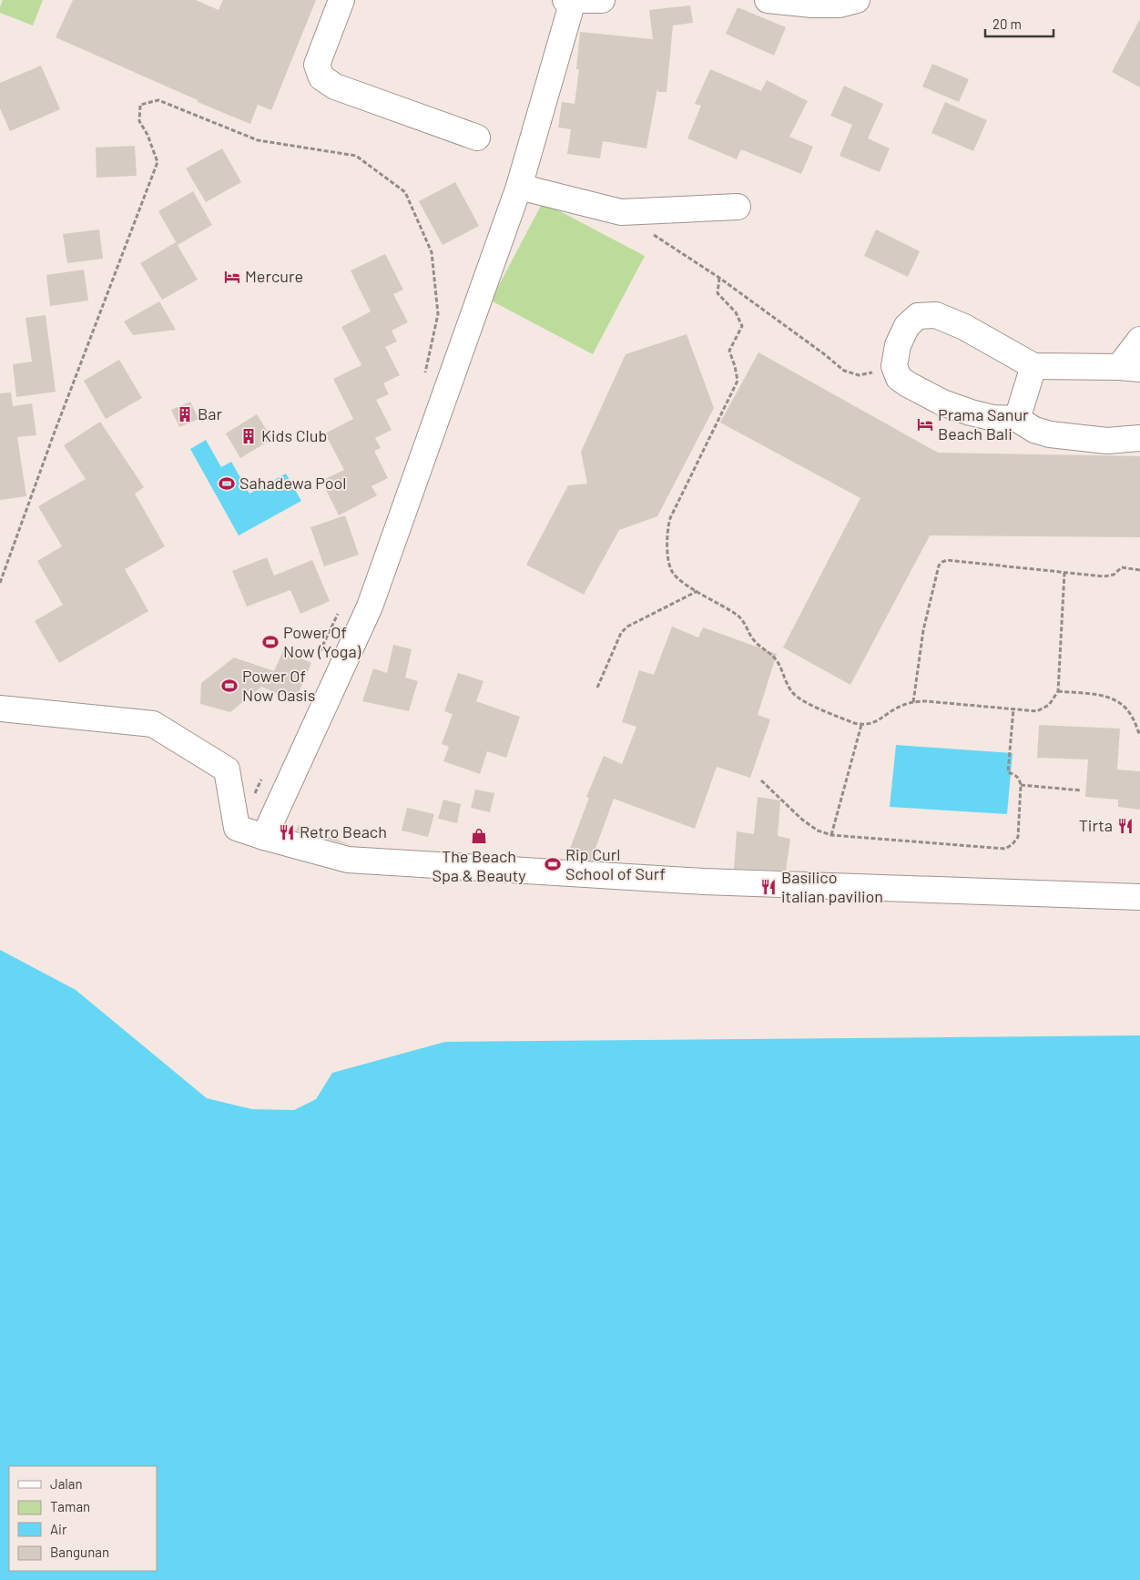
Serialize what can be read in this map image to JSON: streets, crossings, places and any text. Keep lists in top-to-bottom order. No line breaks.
{"places":{"hotel":["Mercure","Prama Sanur Beach Bali"],"building":["Bar","Kids Club"],"sports":["Sahadewa Pool","Power Of Now (Yoga)","Power Of Now Oasis","Rip Curl School of Surf"],"restaurant":["Tirta","Retro Beach","Basilico italian pavilion"],"shop":["The Beach Spa & Beauty"]},"legend":["Jalan","Taman","Air","Bangunan"],"scale_bar":"20 m"}
